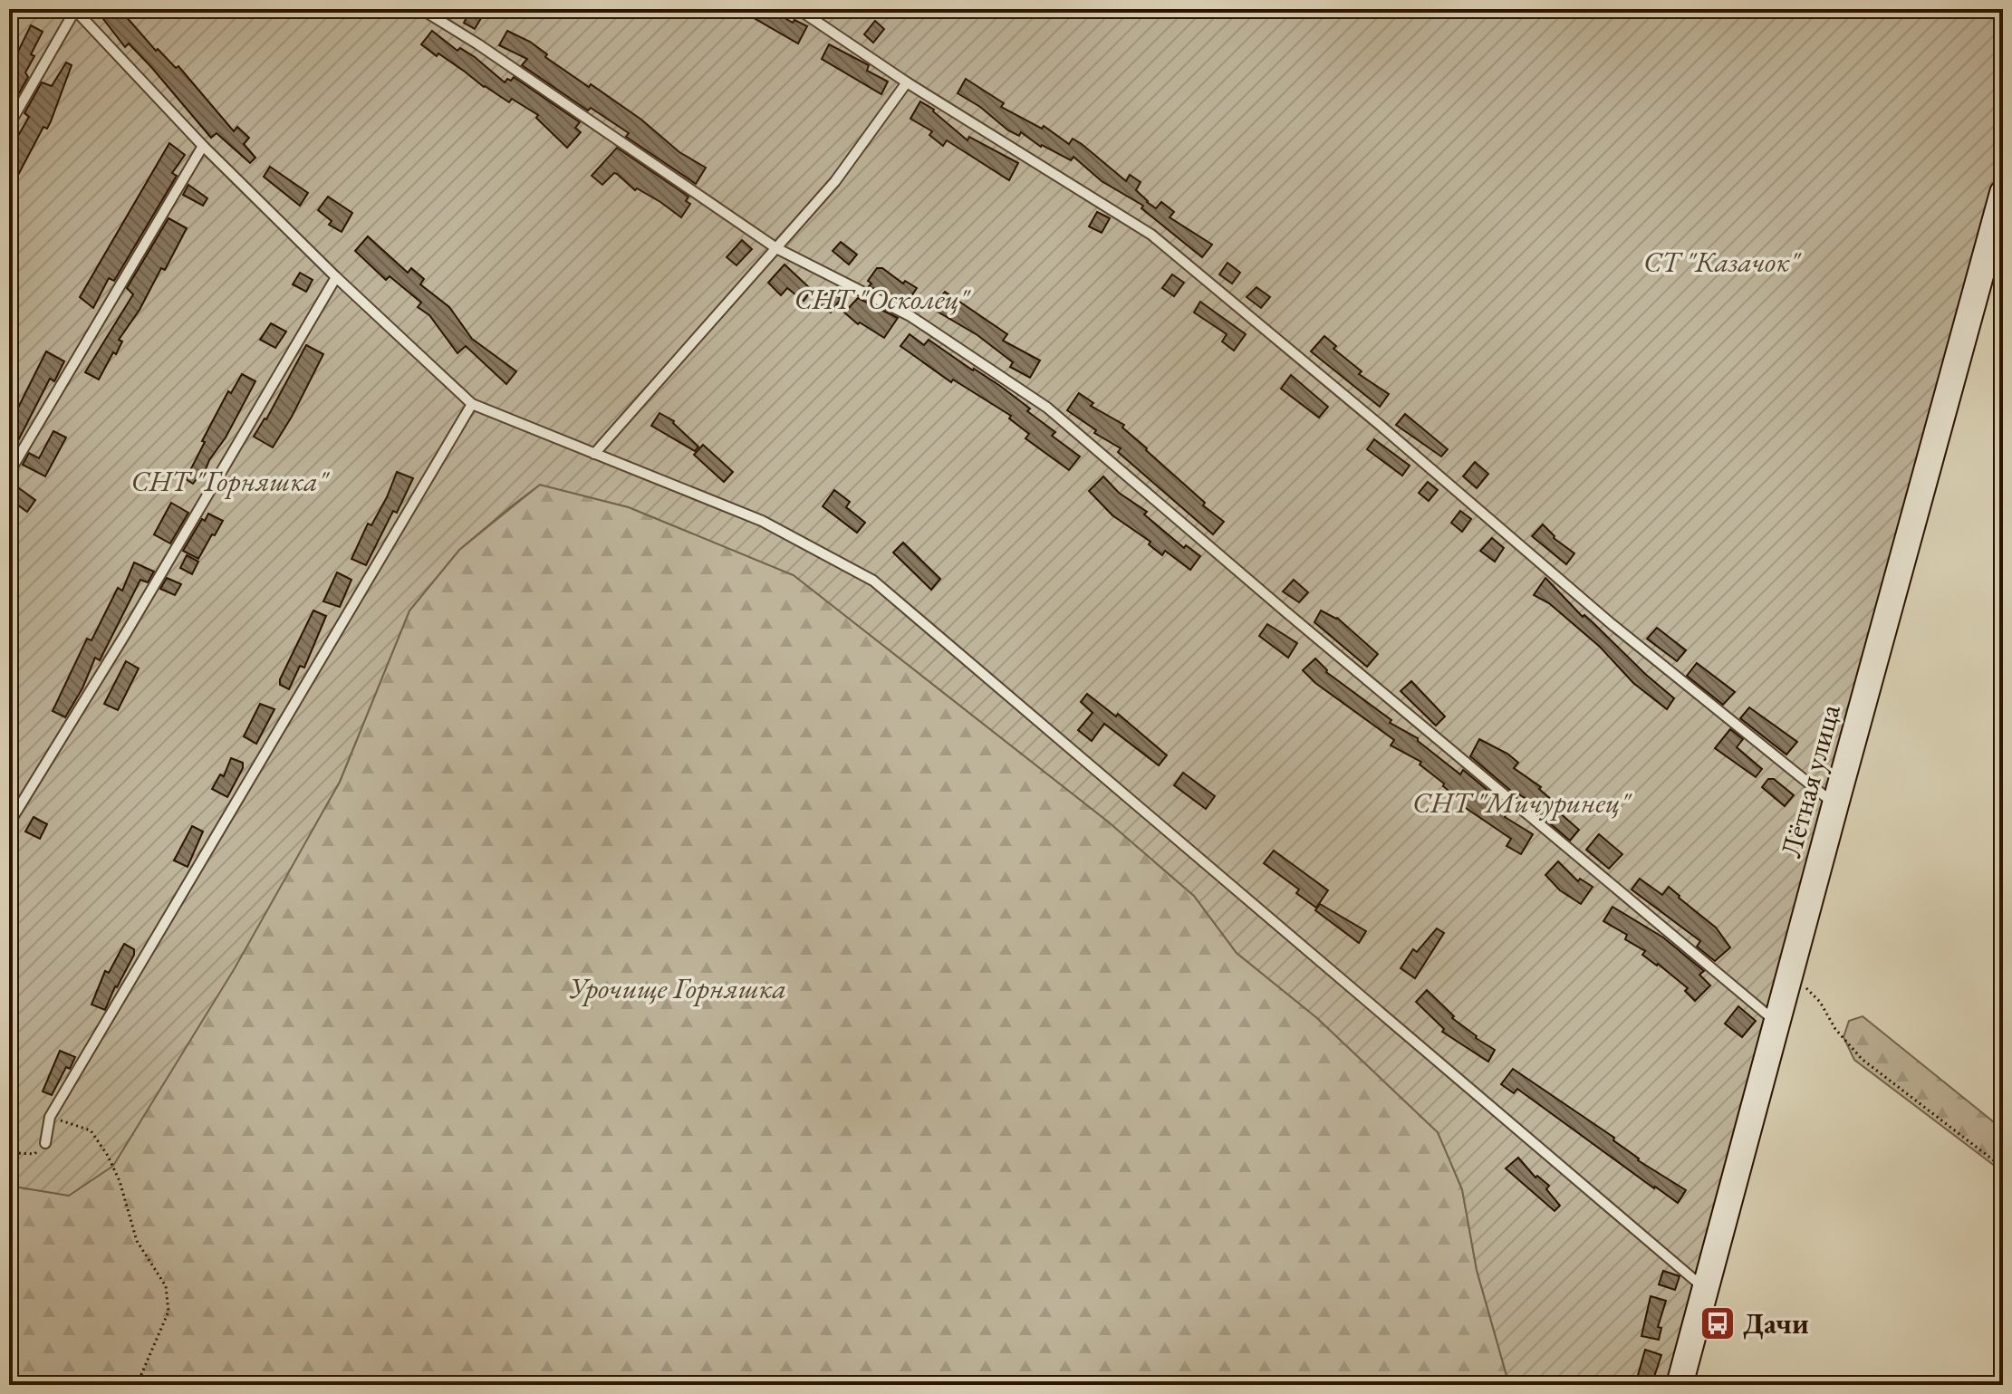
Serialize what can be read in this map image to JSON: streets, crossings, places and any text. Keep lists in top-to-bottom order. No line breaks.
{"streets":{"street":["Лётная улица"]},"parks":["СТ \"Казачок\"","СНТ \"Осколец\"","СНТ \"Горняшка\"","СНТ \"Мичуринец\"","Урочище Горняшка"],"places":{"bus stop":["Дачи"]}}
